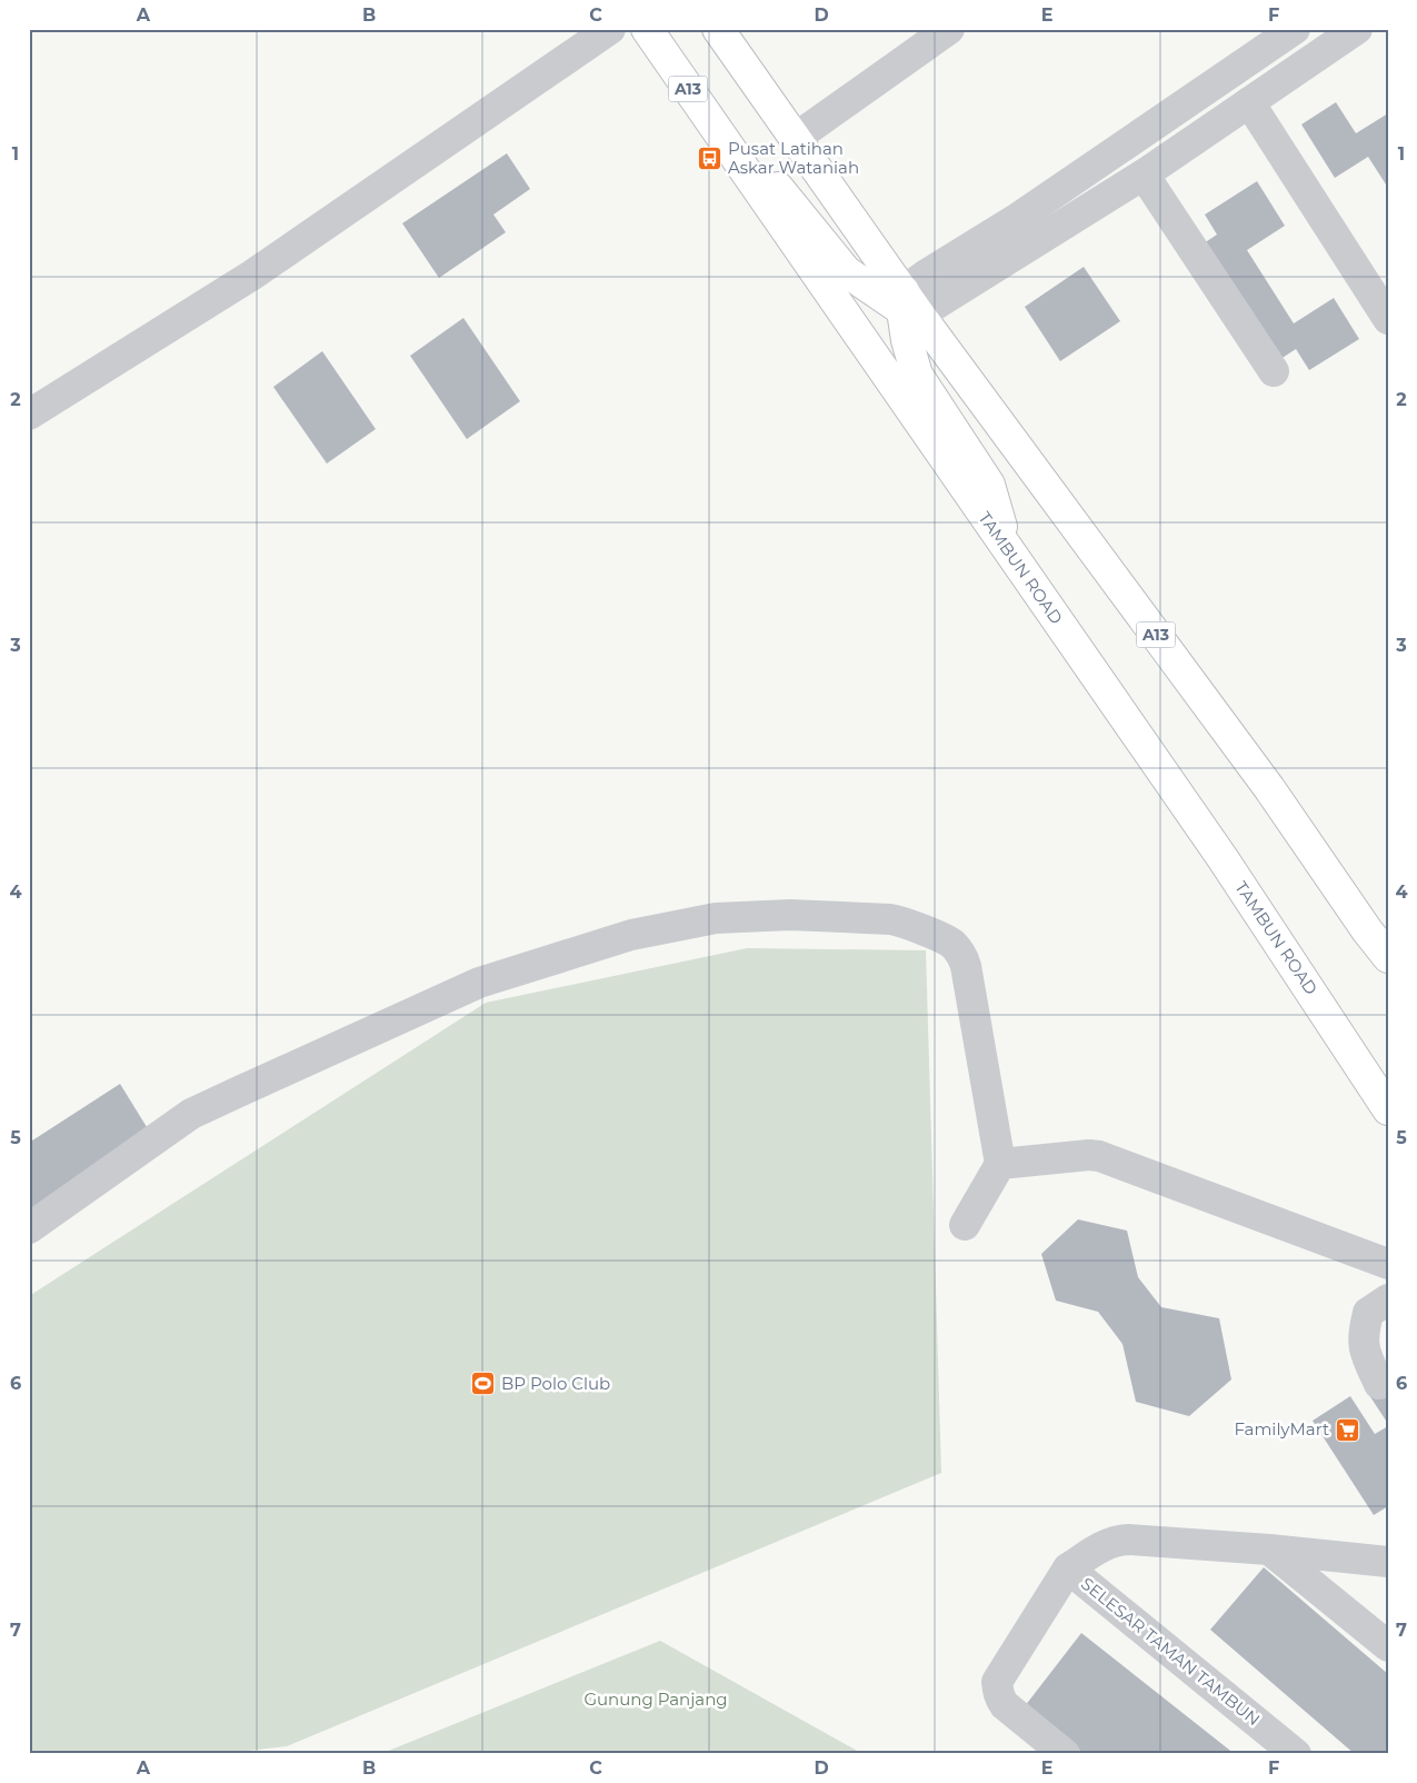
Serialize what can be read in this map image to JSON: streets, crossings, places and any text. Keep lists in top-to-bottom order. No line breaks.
{"streets":{"main road":["A13","TAMBUN ROAD"],"street":["SELESAR TAMAN TAMBUN"]},"parks":["Gunung Panjang"],"places":{"bus stop":["Pusat Latihan Askar Wataniah"],"sports":["BP Polo Club"],"supermarket":["FamilyMart"]},"grid":{"columns":["A","B","C","D","E","F"],"rows":["1","2","3","4","5","6","7"]}}
